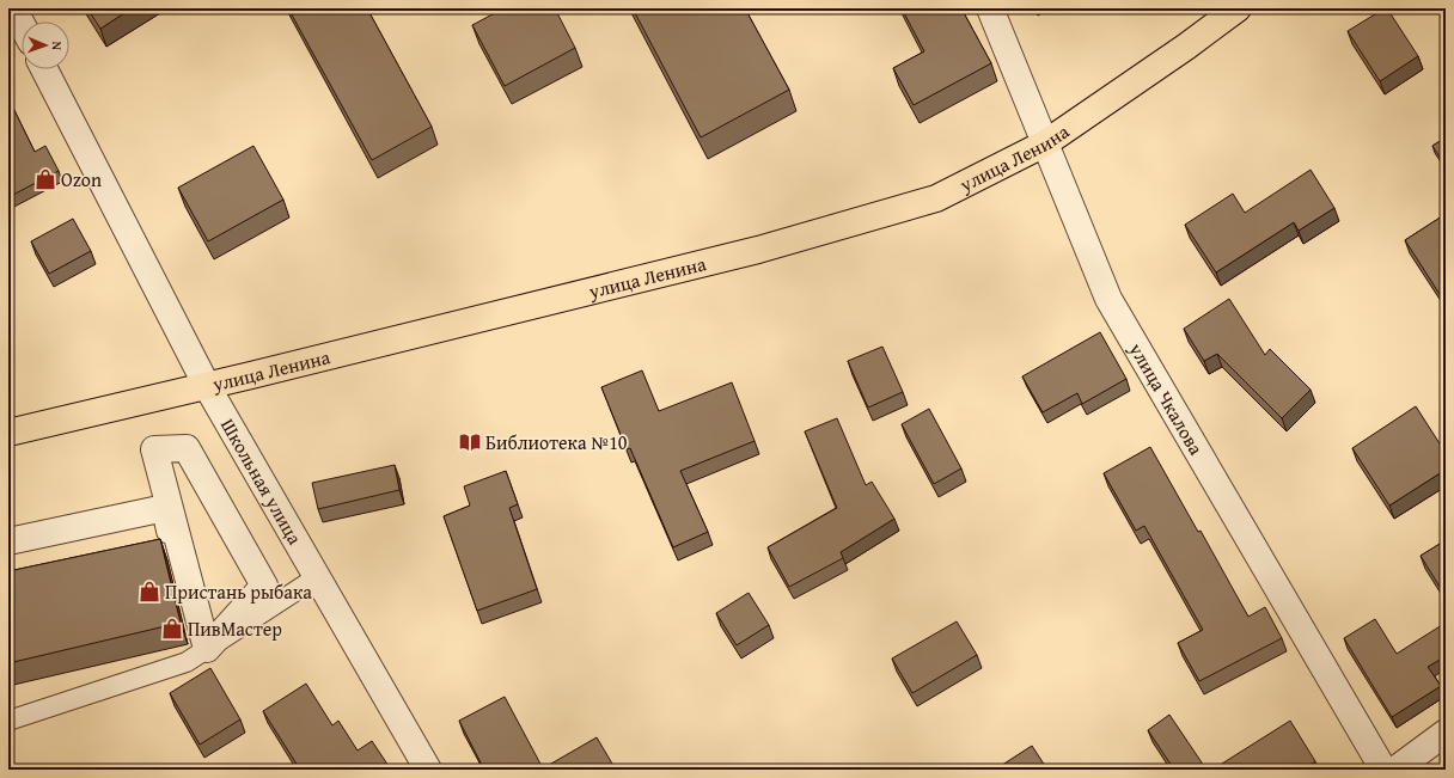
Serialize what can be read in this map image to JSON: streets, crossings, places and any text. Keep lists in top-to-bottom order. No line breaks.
{"streets":{"highway":["улица Ленина"],"street":["улица Чкалова","Школьная улица"]},"crossings":[["улица Ленина","улица Чкалова"],["улица Ленина","Школьная улица"]],"places":{"shop":["Ozon","Пристань рыбака","ПивМастер"],"library":["Библиотека №10"]},"north":"right"}
